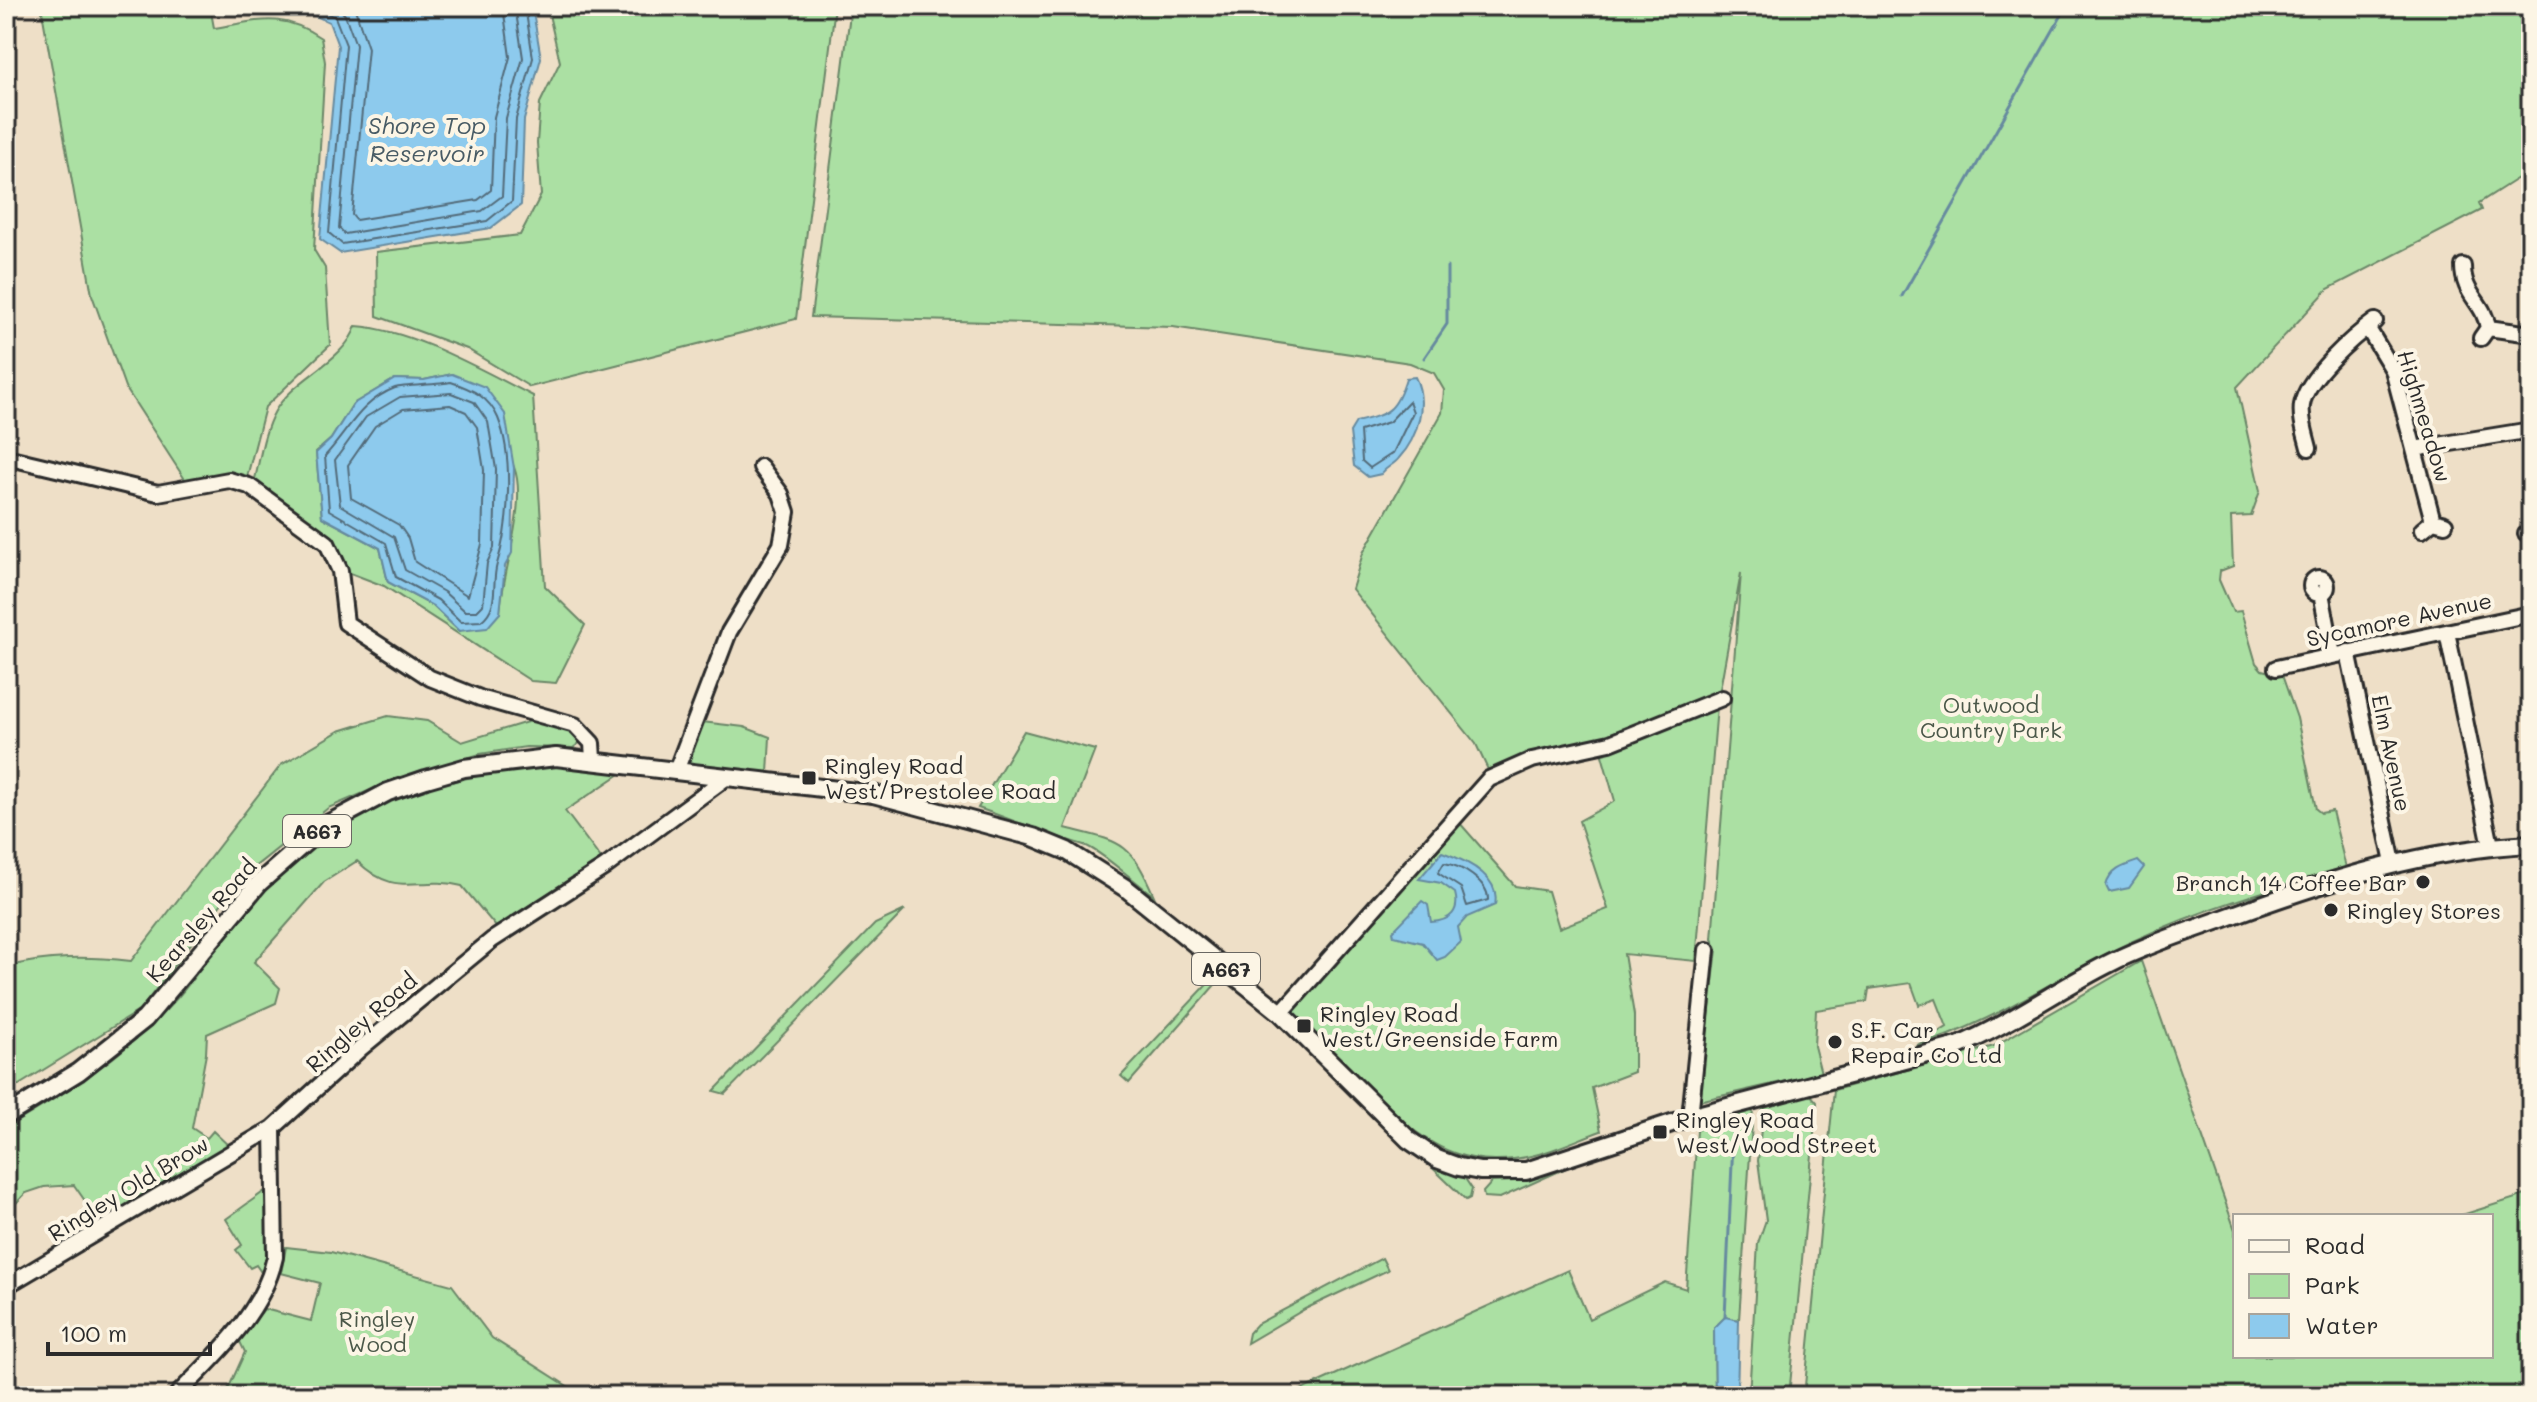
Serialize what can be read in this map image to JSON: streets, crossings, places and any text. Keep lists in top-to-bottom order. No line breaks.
{"streets":{"main road":["A667","Kearsley Road"],"street":["Highmeadow","Sycamore Avenue","Elm Avenue","Ringley Road","Ringley Old Brow"]},"crossings":[["Sycamore Avenue","Elm Avenue"],["Elm Avenue","A667"],["A667","Kearsley Road"],["A667","Ringley Road"],["Kearsley Road","Ringley Road"],["Ringley Road","Ringley Old Brow"]],"water":["Shore Top Reservoir"],"parks":["Outwood Country Park","Ringley Wood"],"places":{"transit":["Ringley Road West/Prestolee Road","Ringley Road West/Greenside Farm","Ringley Road West/Wood Street"],"other":["Branch 14 Coffee Bar","Ringley Stores","S.F. Car Repair Co Ltd"]},"legend":["Road","Park","Water"],"scale_bar":"100 m"}
